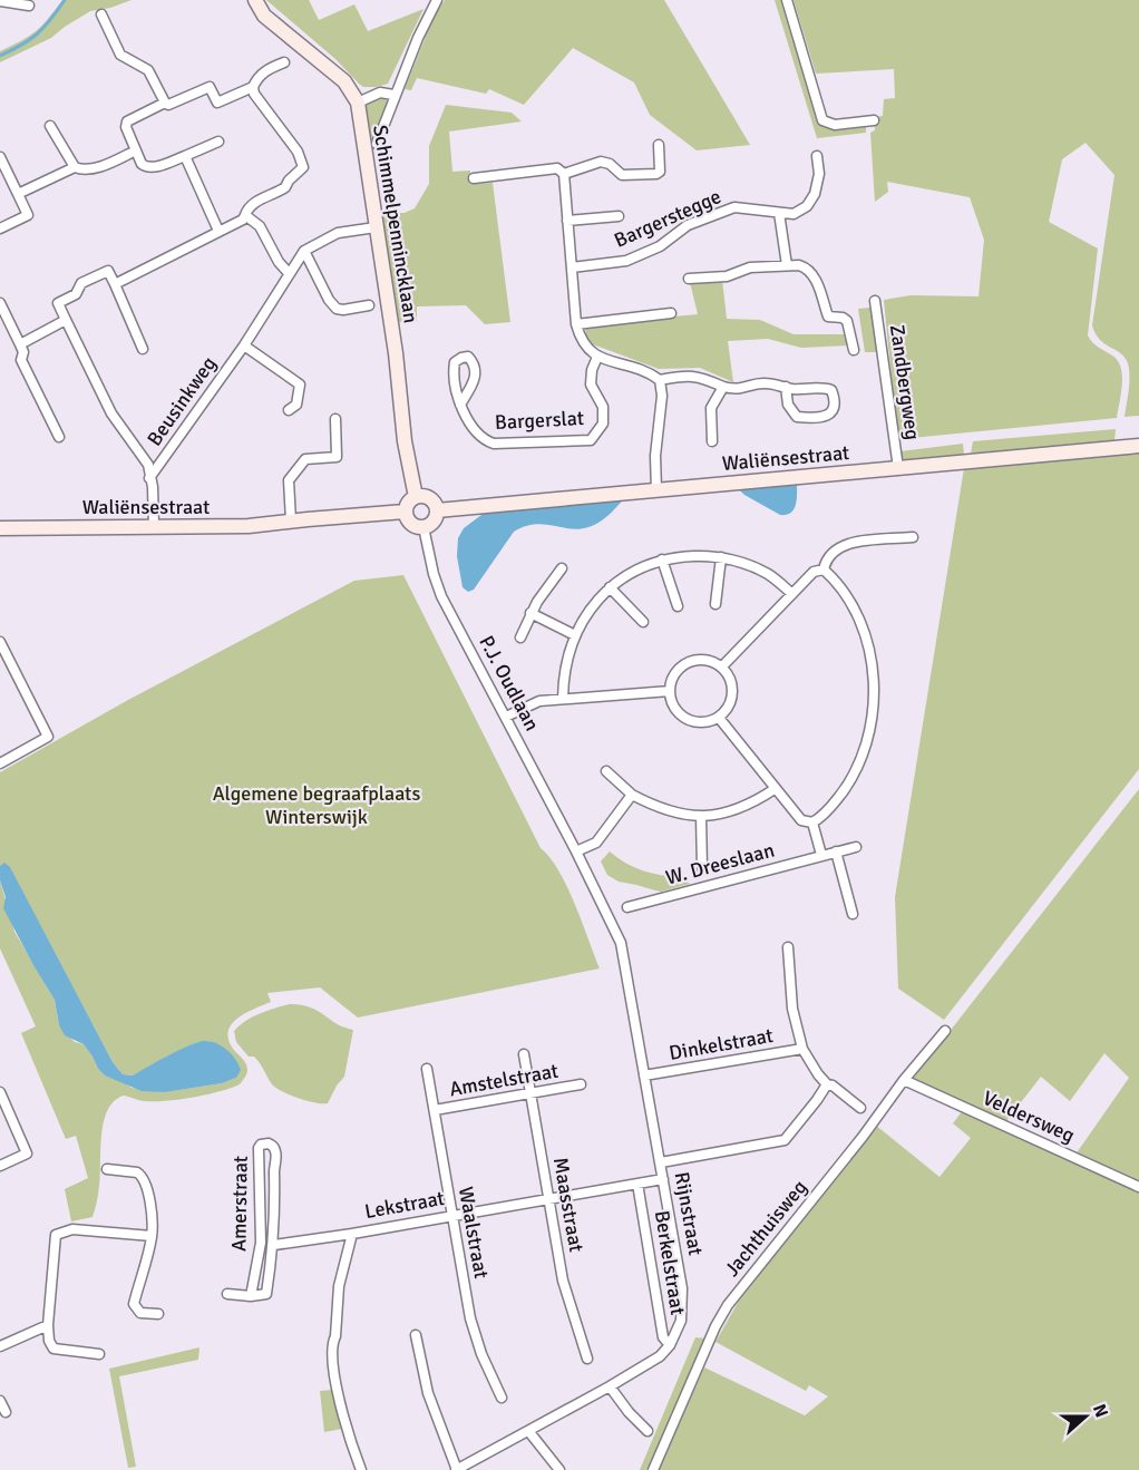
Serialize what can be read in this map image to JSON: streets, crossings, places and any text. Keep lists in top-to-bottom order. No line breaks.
{"streets":{"street":["Bargerstegge","Schimmelpennincklaan","Zandbergweg","Beusinkweg","Bargerslat","Waliënsestraat","P.J. Oudlaan","W. Dreeslaan","Dinkelstraat","Amstelstraat","Veldersweg","Amerstraat","Lekstraat","Maasstraat","Rijnstraat","Jachthuisweg","Waalstraat","Berkelstraat"]},"crossings":[["Schimmelpennincklaan","Waliënsestraat"],["Schimmelpennincklaan","P.J. Oudlaan"],["Zandbergweg","Waliënsestraat"],["Waliënsestraat","P.J. Oudlaan"],["P.J. Oudlaan","Rijnstraat"],["Dinkelstraat","Rijnstraat"],["Amstelstraat","Maasstraat"],["Amstelstraat","Waalstraat"],["Veldersweg","Jachthuisweg"],["Amerstraat","Lekstraat"],["Lekstraat","Maasstraat"],["Lekstraat","Rijnstraat"],["Lekstraat","Waalstraat"],["Lekstraat","Berkelstraat"],["Rijnstraat","Berkelstraat"]],"parks":["Algemene begraafplaats Winterswijk"],"north":"right"}
